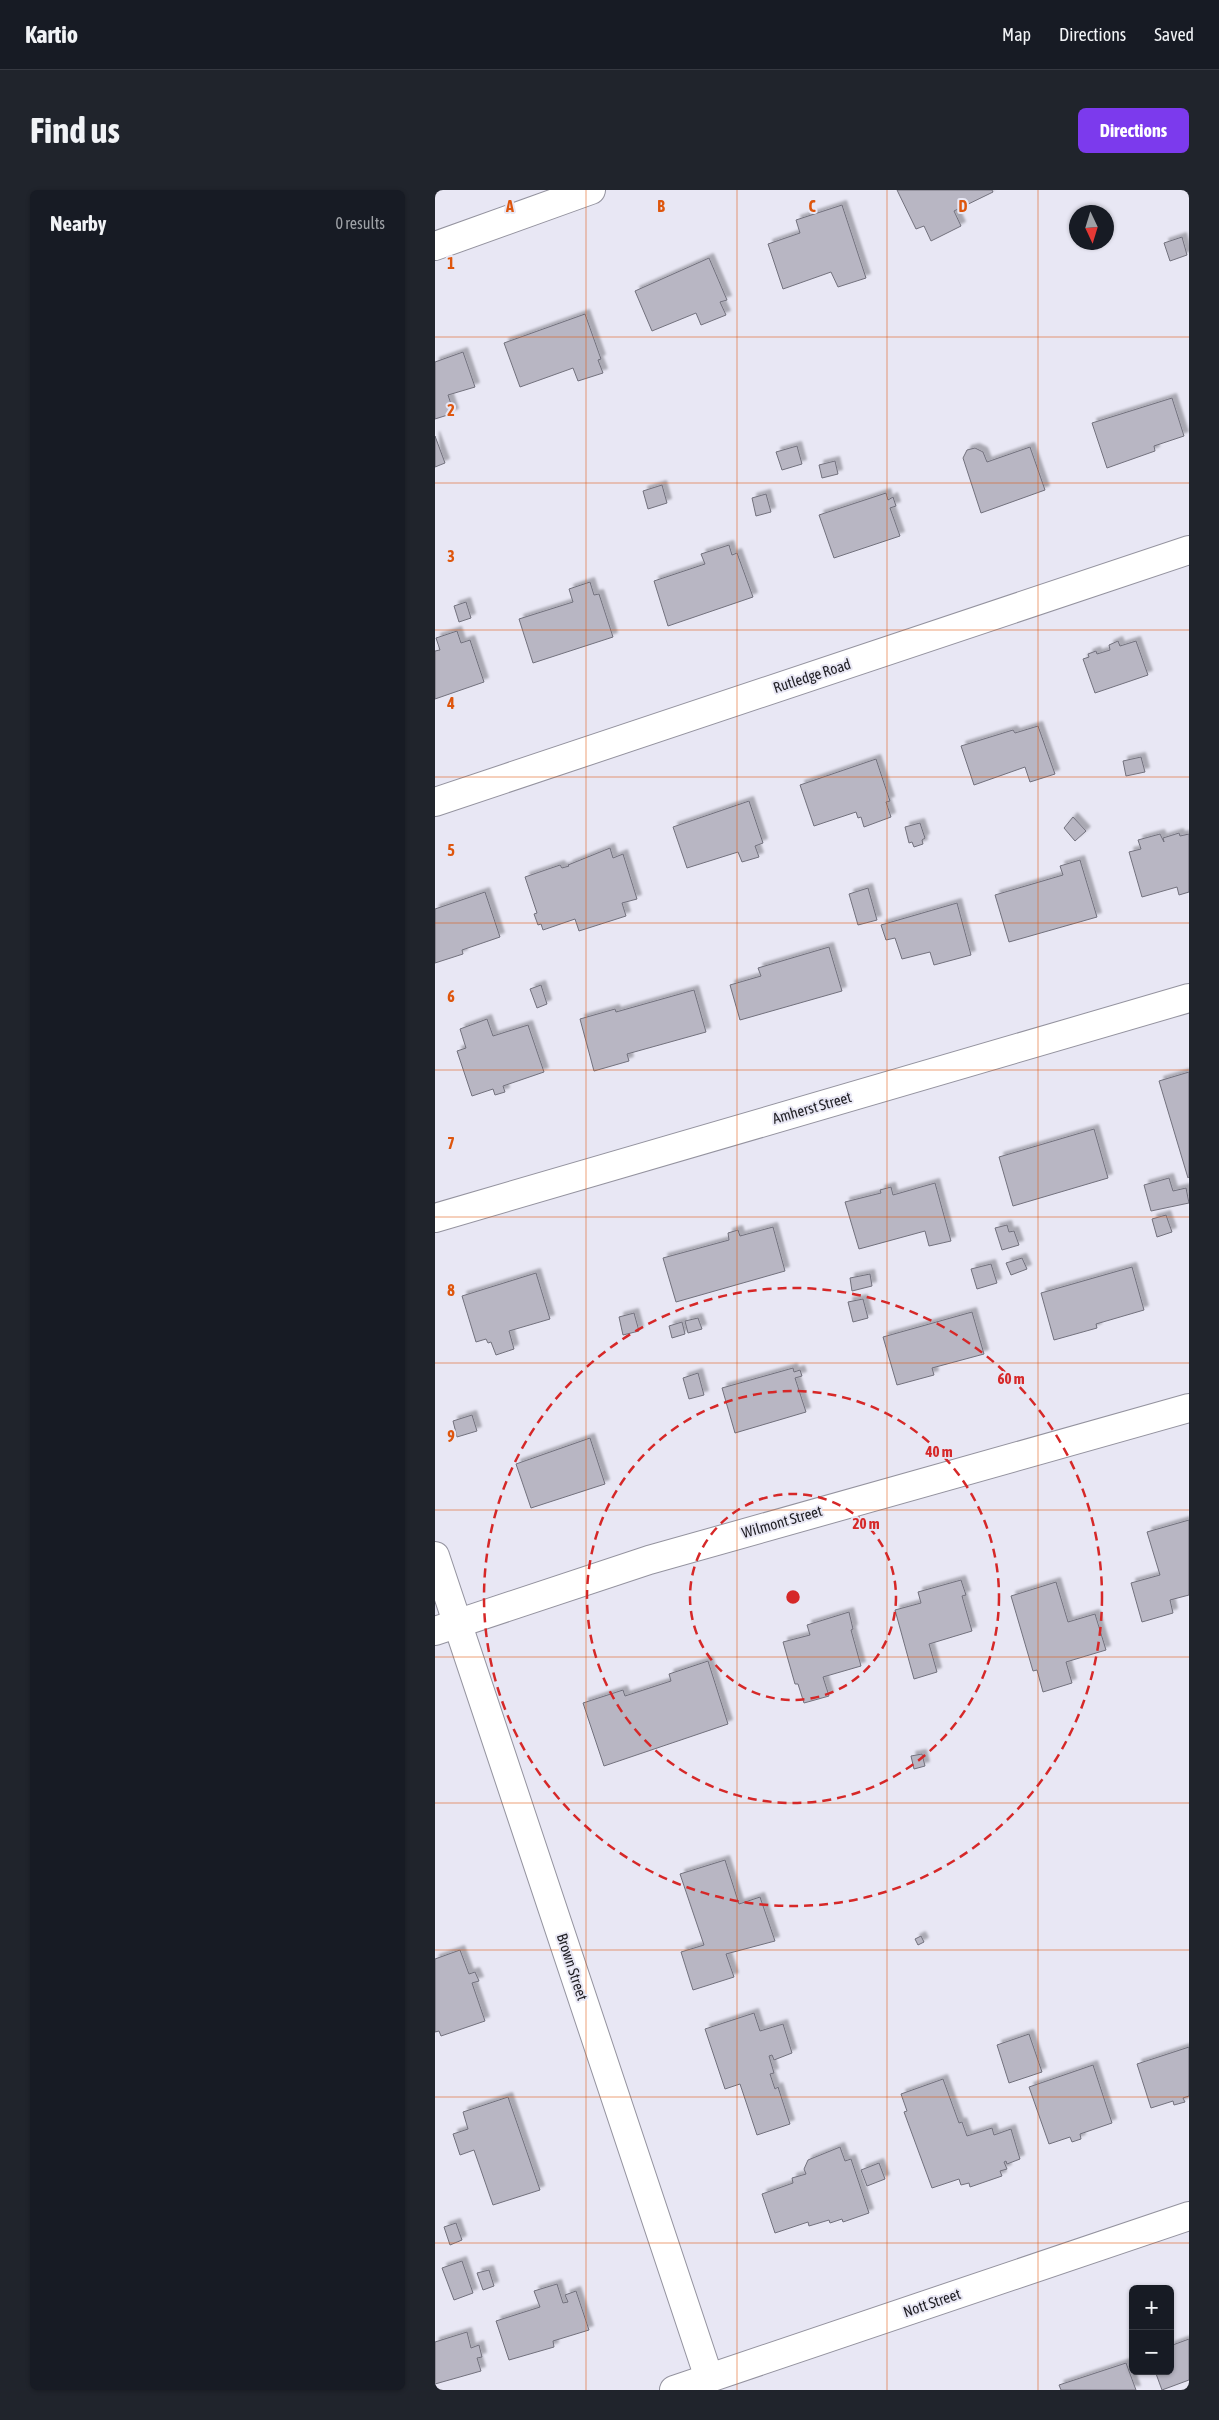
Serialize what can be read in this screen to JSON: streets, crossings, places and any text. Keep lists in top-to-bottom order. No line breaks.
{"streets":{"street":["Rutledge Road","Amherst Street","Wilmont Street","Brown Street","Nott Street"]},"crossings":[["Wilmont Street","Brown Street"],["Brown Street","Nott Street"]],"north":"bottom","page":{"header":"Kartio","nav":["Map","Directions","Saved"],"buttons":"Directions","title":"Find us","heading":["Nearby","0 results"],"map_buttons":["+","−"]},"grid":{"columns":["A","B","C","D"],"rows":["1","2","3","4","5","6","7","8","9"]},"rings":["60 m","40 m","20 m"]}
